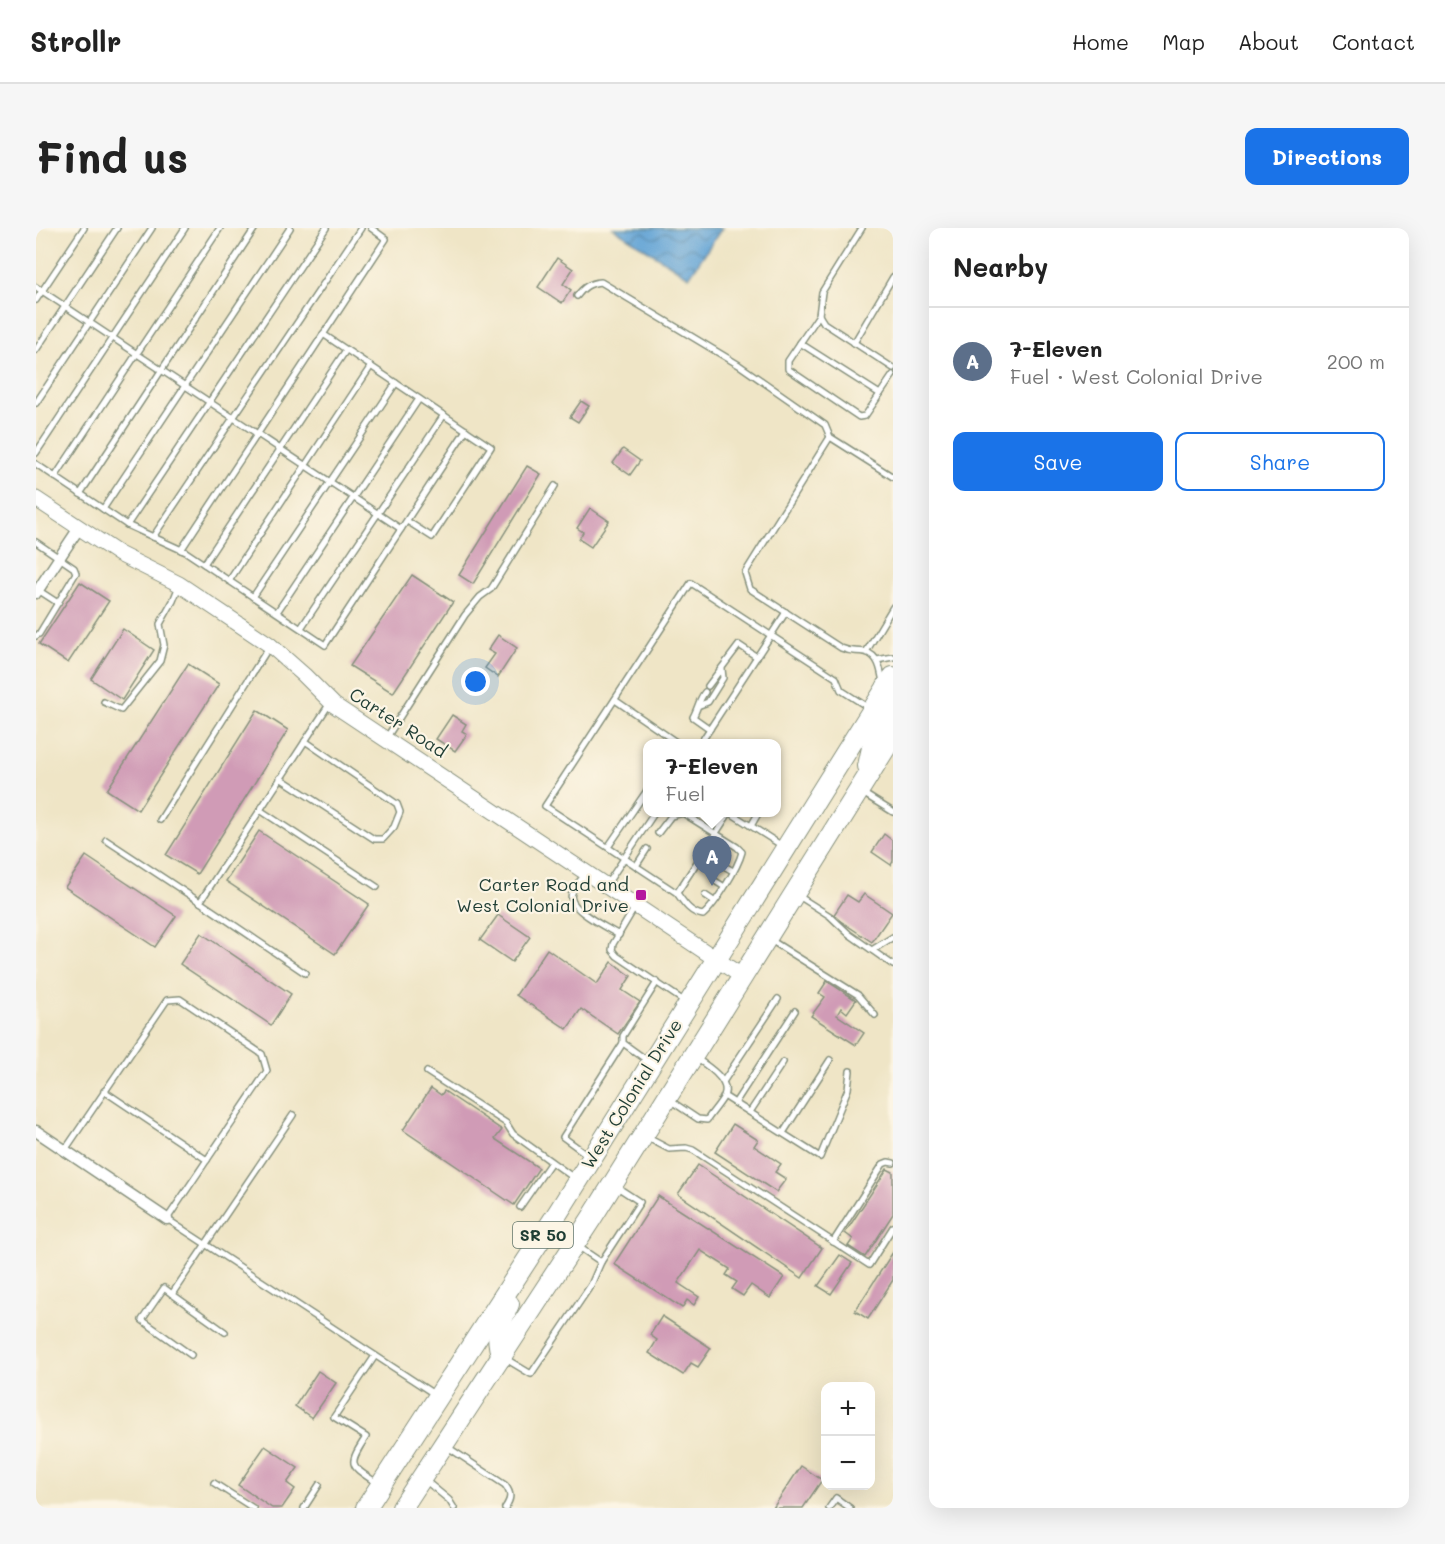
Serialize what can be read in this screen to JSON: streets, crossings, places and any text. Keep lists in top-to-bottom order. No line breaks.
{"streets":{"highway":["West Colonial Drive","SR 50"],"street":["Carter Road"]},"crossings":[["Carter Road","West Colonial Drive"]],"places":{"transit":["Carter Road and West Colonial Drive"]},"page":{"header":"Strollr","nav":["Home","Map","About","Contact"],"buttons":["Directions",["Save","Share"]],"title":"Find us","heading":"Nearby","list":[{"mark":"A","name":"7-Eleven","note":"Fuel · West Colonial Drive","value":"200 m"}],"popup":["7-Eleven","Fuel"],"pins":"A","map_buttons":["+","−"]}}
